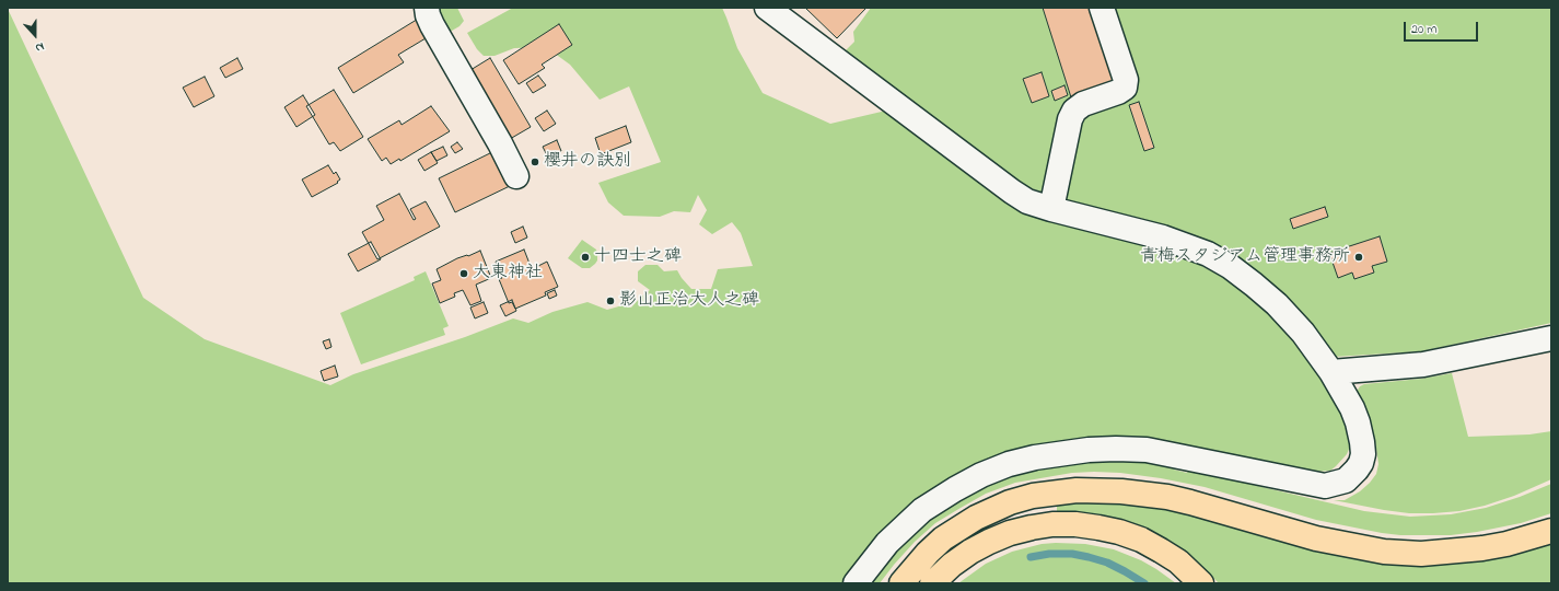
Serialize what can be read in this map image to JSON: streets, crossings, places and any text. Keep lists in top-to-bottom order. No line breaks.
{"places":["櫻井の訣別","十四士之碑","青梅スタジアム管理事務所","大東神社","影山正治大人之碑"],"scale_bar":"20 m","north":"bottom"}
